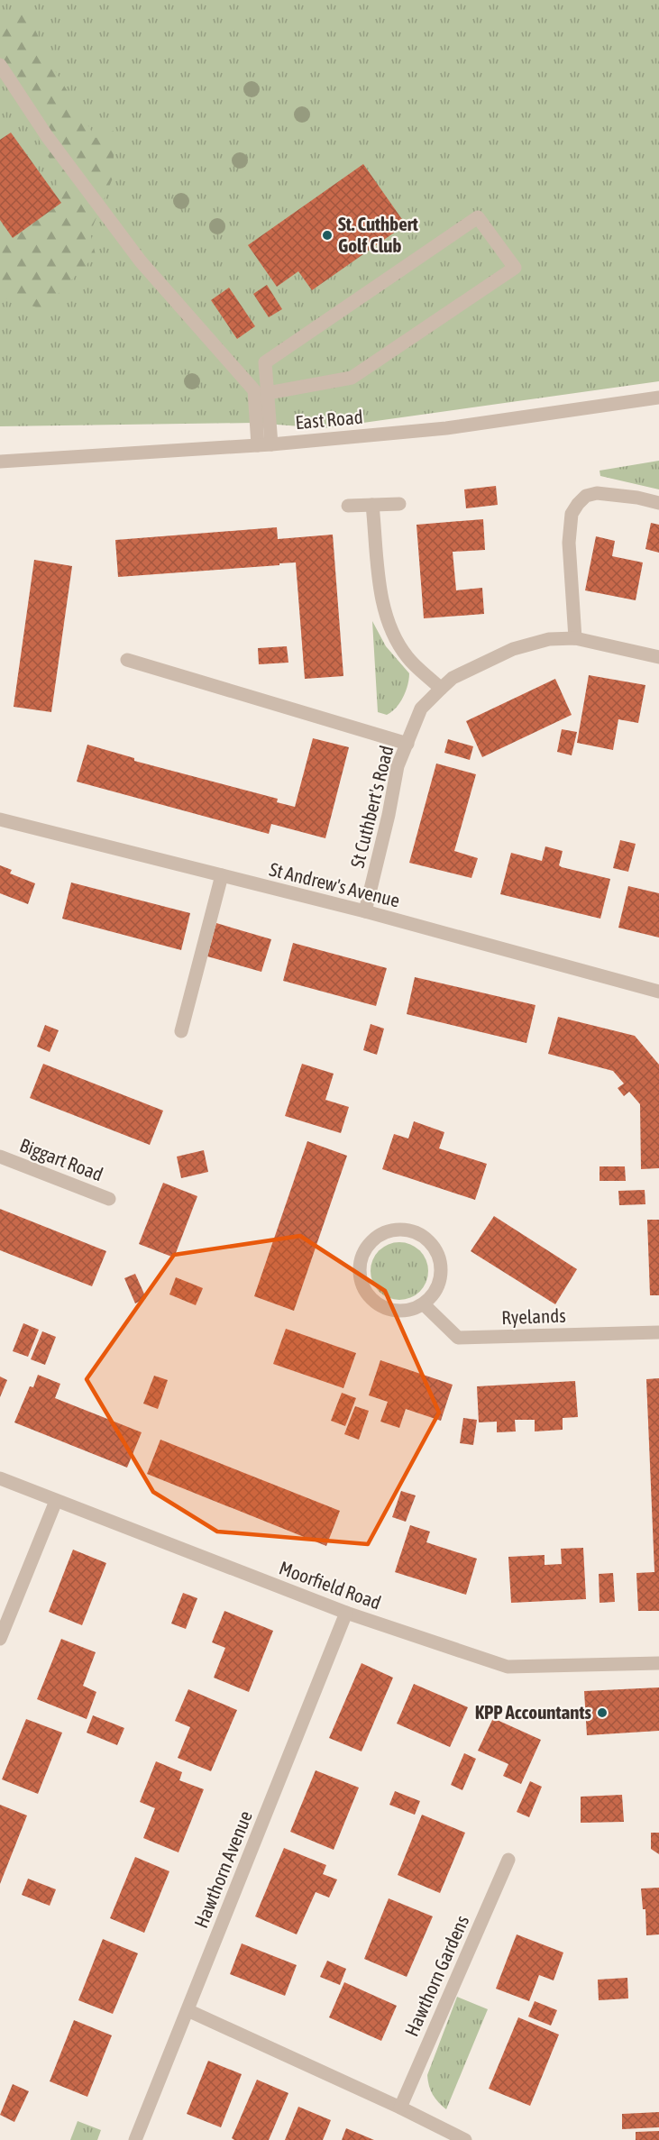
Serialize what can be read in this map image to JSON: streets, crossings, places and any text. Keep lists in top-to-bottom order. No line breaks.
{"streets":{"street":["East Road","St Cuthbert's Road","St Andrew's Avenue","Biggart Road","Ryelands","Moorfield Road","Hawthorn Avenue","Hawthorn Gardens"]},"crossings":[["St Cuthbert's Road","St Andrew's Avenue"],["Moorfield Road","Hawthorn Avenue"]],"places":["St. Cuthbert Golf Club","KPP Accountants"]}
